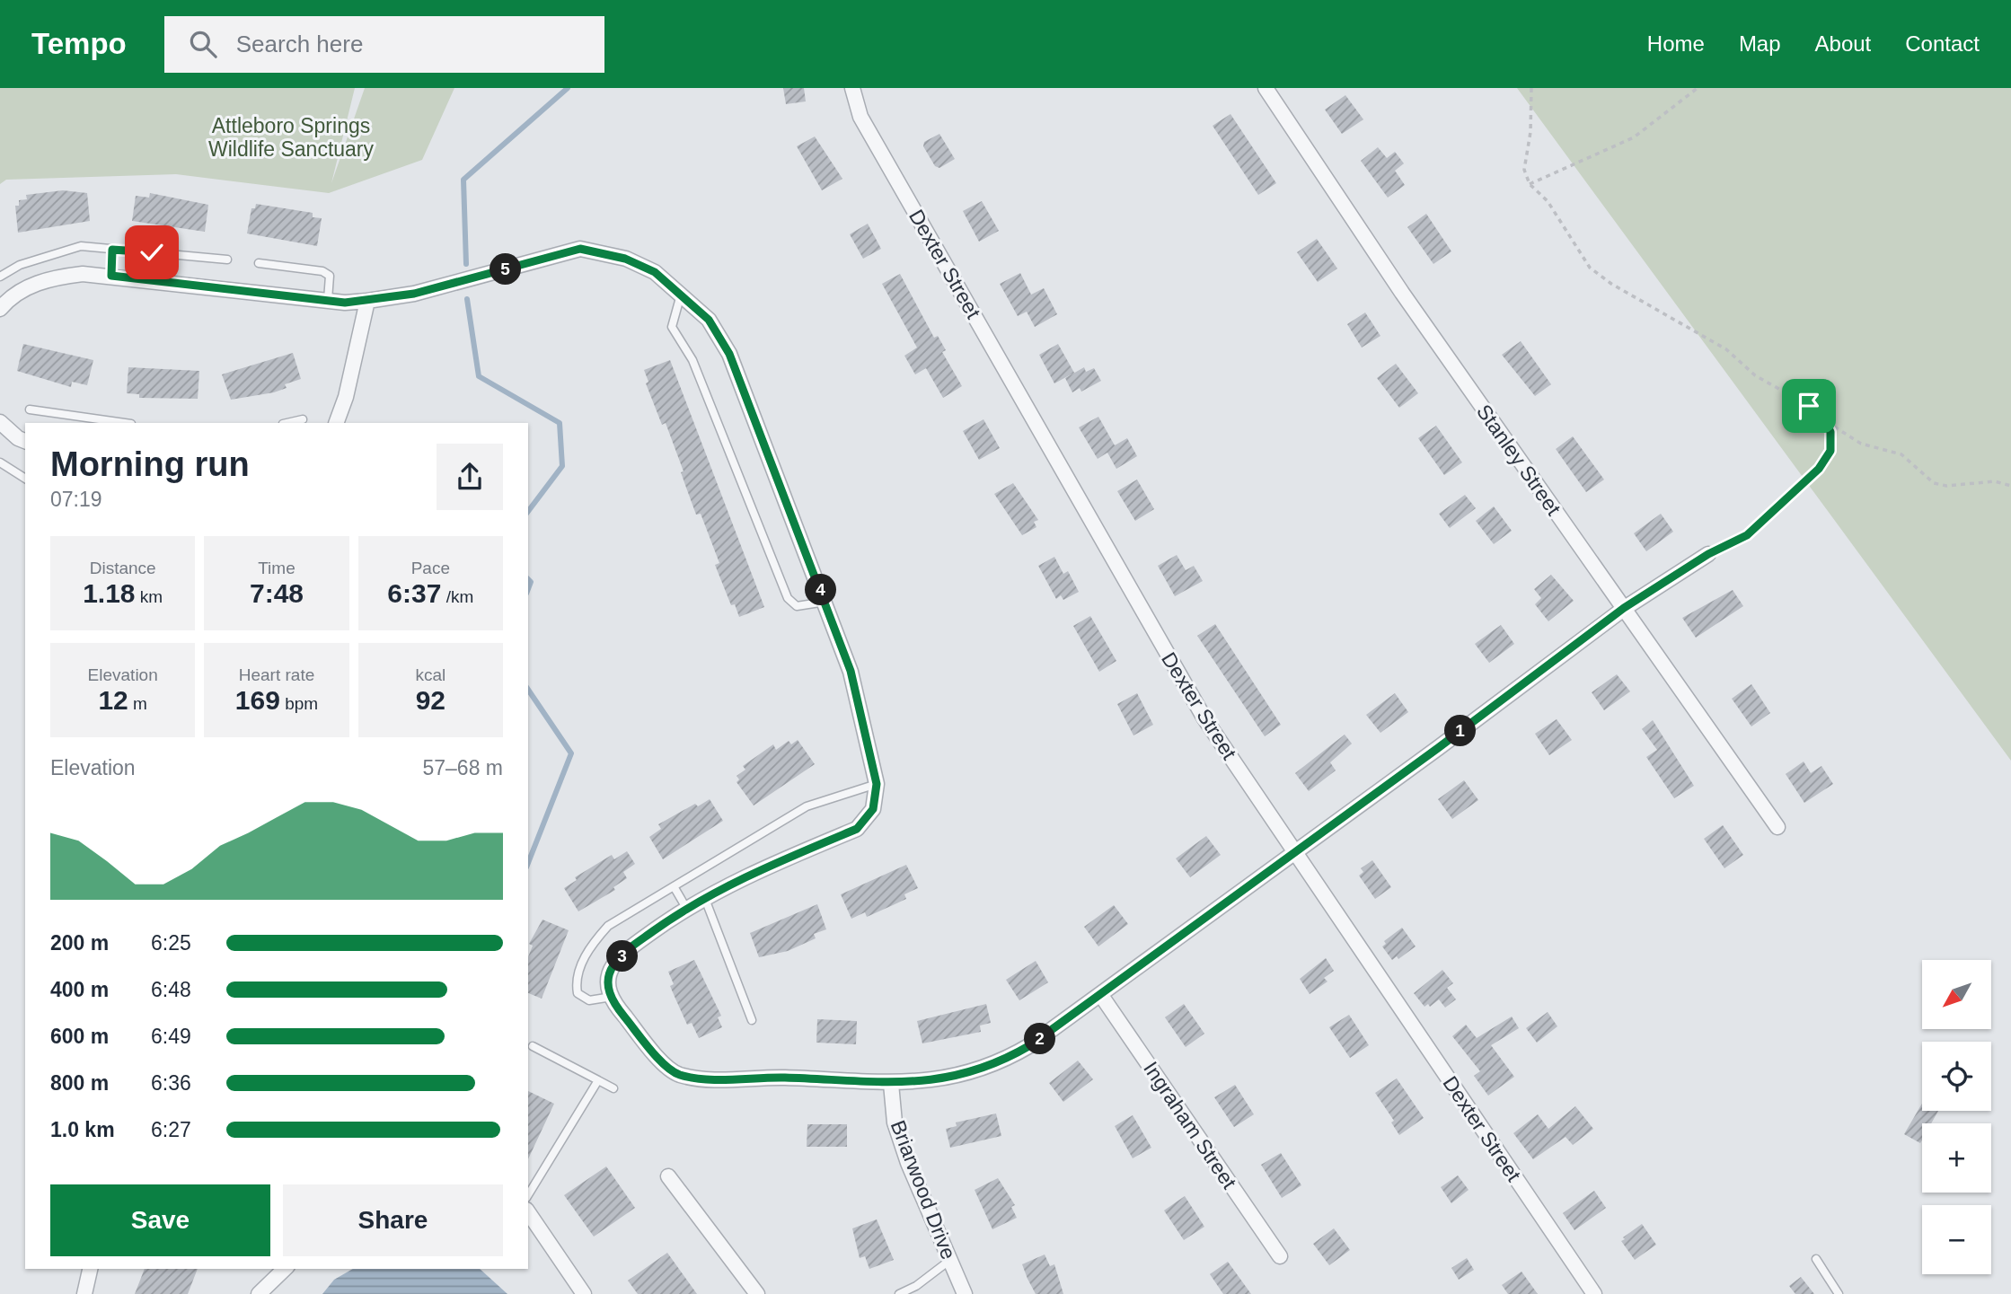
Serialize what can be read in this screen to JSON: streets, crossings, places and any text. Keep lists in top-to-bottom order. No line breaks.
{"streets":{"street":["Dexter Street","Stanley Street","Ingraham Street","Briarwood Drive"]},"parks":["Attleboro Springs Wildlife Sanctuary"],"north":"bottom left","page":{"header":"Tempo","search":"Search here","nav":["Home","Map","About","Contact"],"pins":["5","4","1","3","2"],"heading":["Morning run","07:19"],"stats":[["Distance","1.18 km"],["Time","7:48"],["Pace","6:37 /km"],["Elevation","12 m"],["Heart rate","169 bpm"],["kcal","92"]],"chart":["Elevation","57–68 m"],"list":[{"name":"200 m","note":"6:25"},{"name":"400 m","note":"6:48"},{"name":"600 m","note":"6:49"},{"name":"800 m","note":"6:36"},{"name":"1.0 km","note":"6:27"}],"map_buttons":["+","−"],"buttons":["Save","Share"]}}
